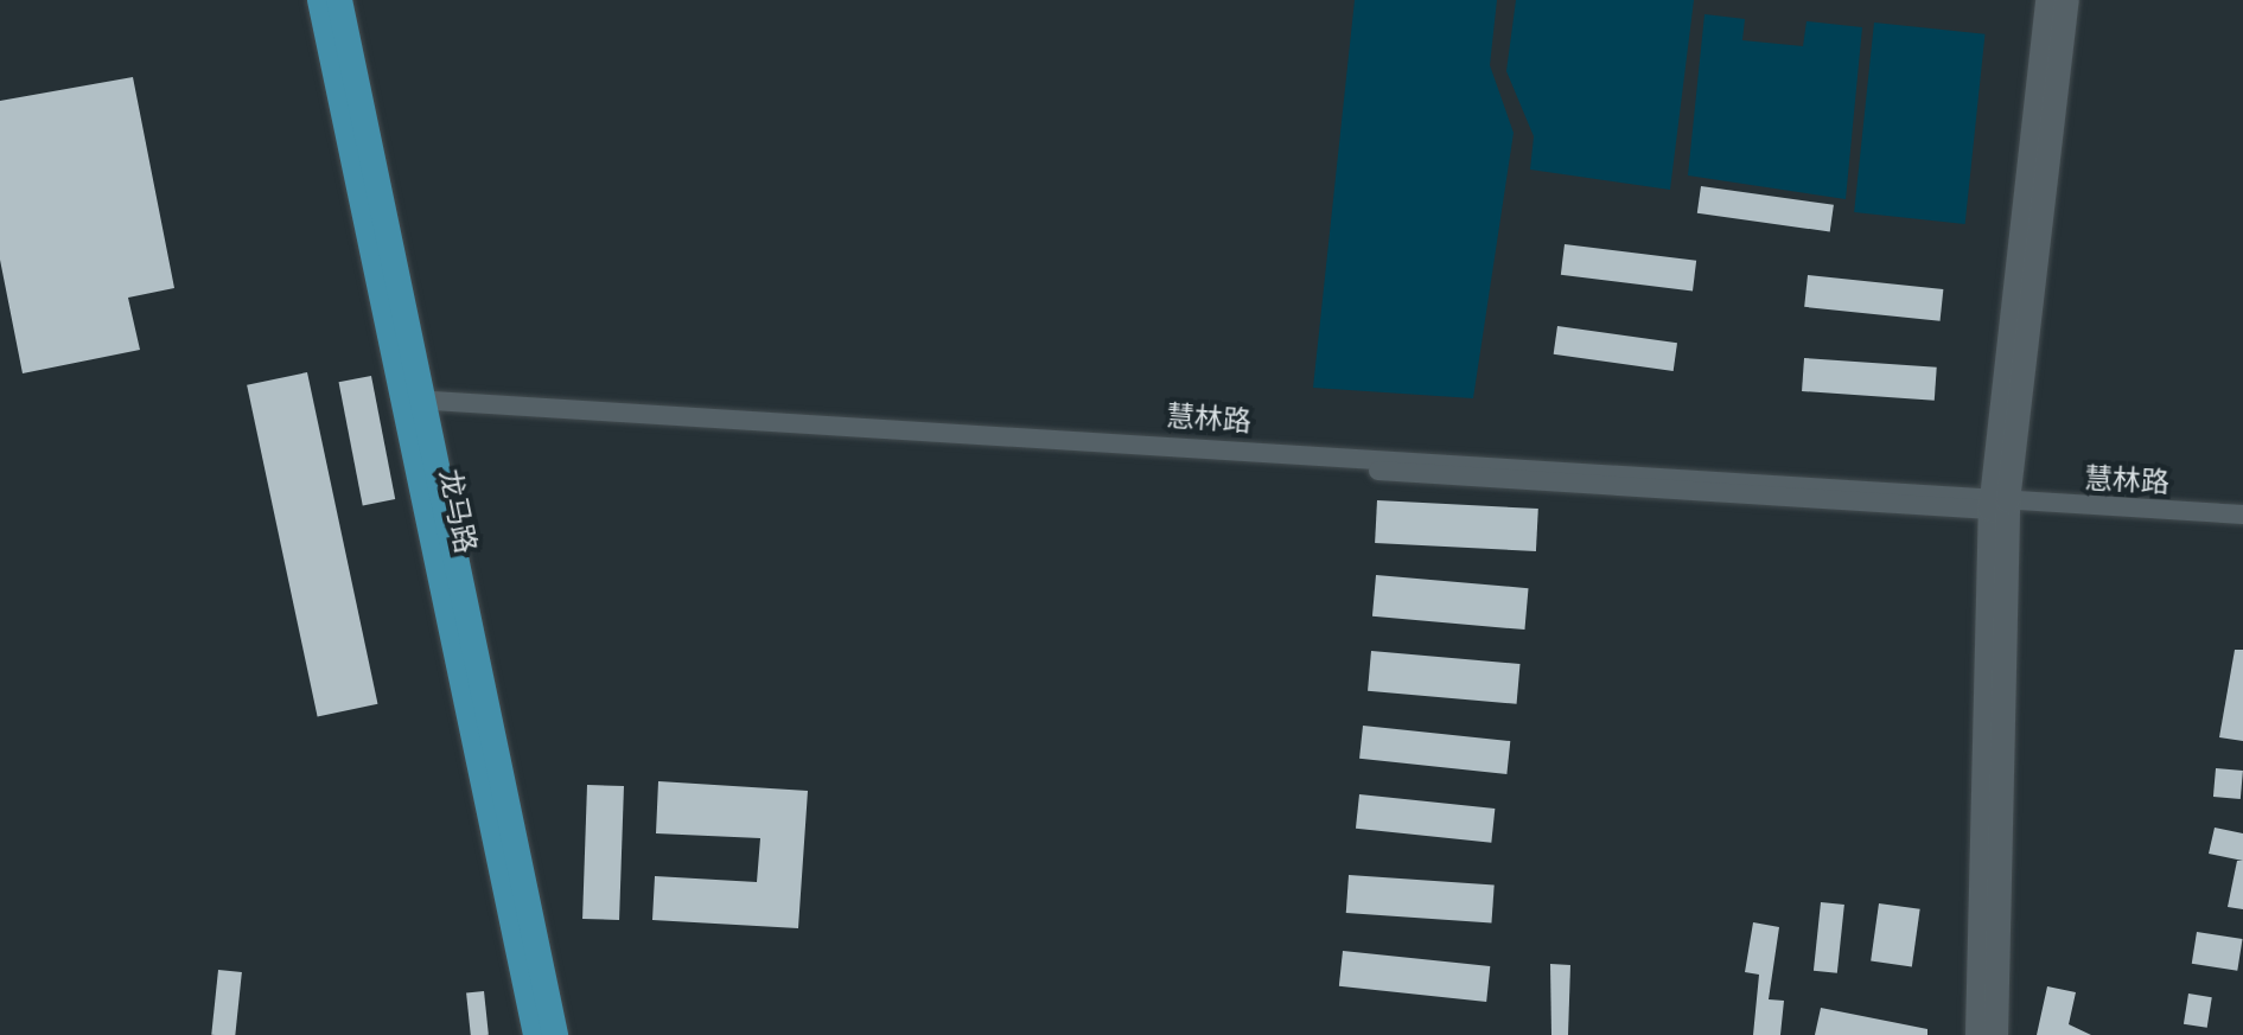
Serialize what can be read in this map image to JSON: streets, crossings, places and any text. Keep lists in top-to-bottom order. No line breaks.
{"streets":{"main road":["龙马路"],"street":["慧林路"]},"crossings":[["慧林路","龙马路"]]}
